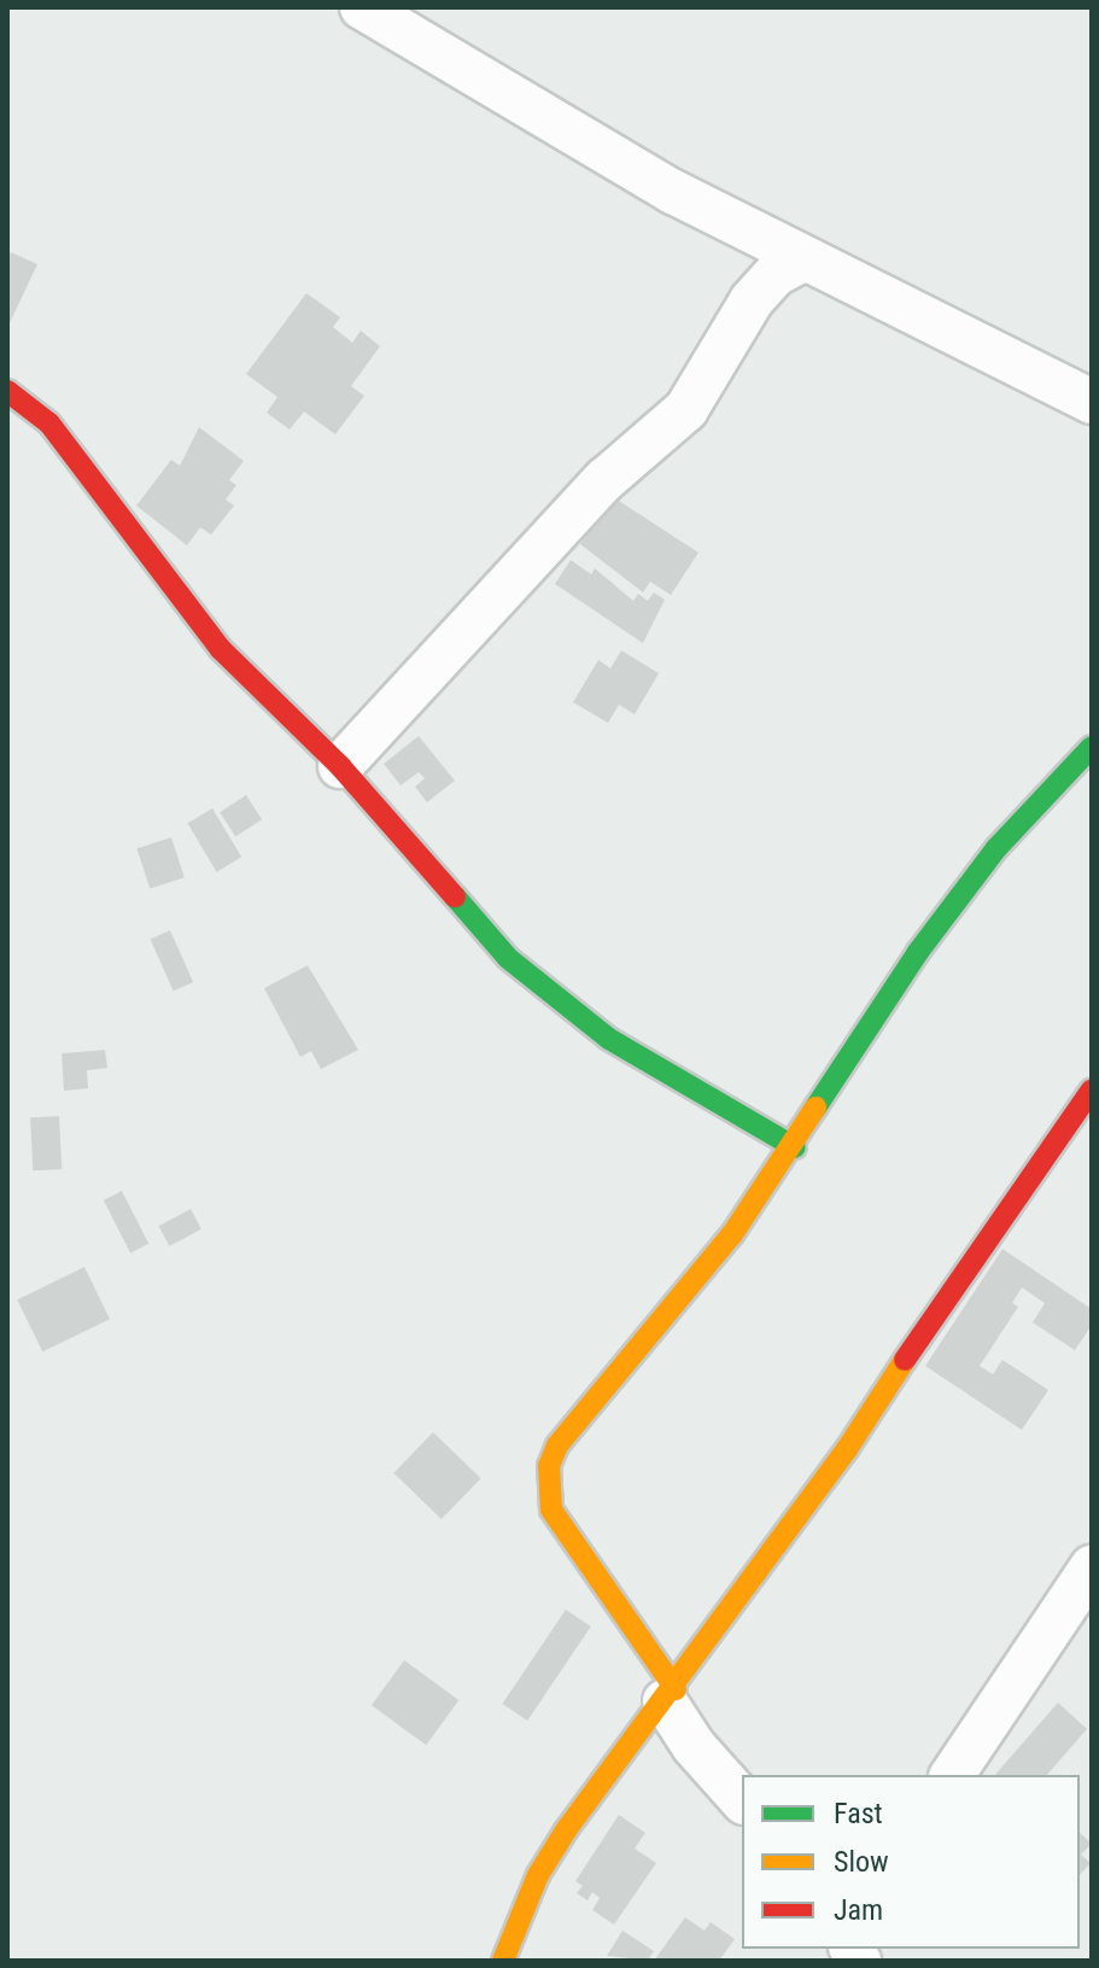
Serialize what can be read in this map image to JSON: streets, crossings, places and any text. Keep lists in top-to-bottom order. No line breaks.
{"legend":["Fast","Slow","Jam"]}
